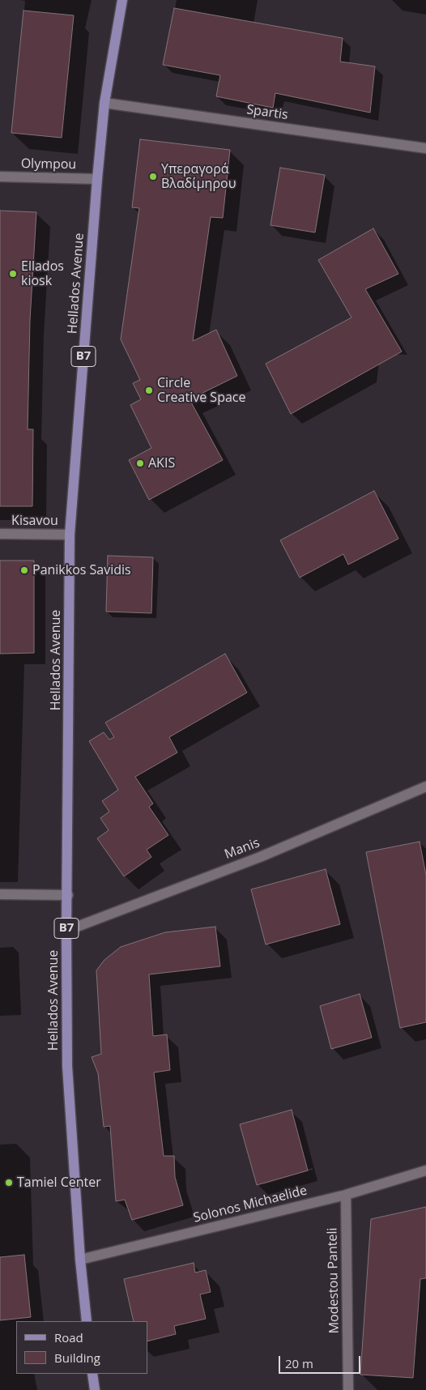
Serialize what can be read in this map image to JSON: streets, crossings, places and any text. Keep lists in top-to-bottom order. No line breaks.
{"streets":{"main road":["Hellados Avenue","B7"],"street":["Spartis","Olympou","Kisavou","Manis","Solonos Michaelide","Modestou Panteli"]},"crossings":[["Spartis","Hellados Avenue"],["Olympou","Hellados Avenue"],["Hellados Avenue","Kisavou"],["Hellados Avenue","Manis"],["Hellados Avenue","Solonos Michaelide"],["Solonos Michaelide","Modestou Panteli"]],"places":["Υπεραγορά Βλαδίμηρου","Ellados kiosk","Circle Creative Space","AKIS","Panikkos Savidis","Tamiel Center"],"legend":["Road","Building"],"scale_bar":"20 m"}
